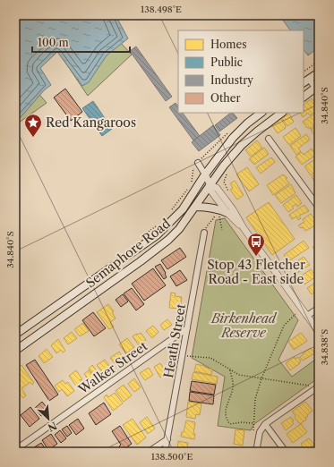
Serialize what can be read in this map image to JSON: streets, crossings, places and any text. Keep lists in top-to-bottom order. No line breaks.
{"streets":{"main road":["Semaphore Road"],"street":["Heath Street","Walker Street"]},"crossings":[["Heath Street","Walker Street"]],"parks":["Birkenhead Reserve"],"places":{"place":["Red Kangaroos"],"bus stop":["Stop 43 Fletcher Road - East side"]},"legend":["Homes","Public","Industry","Other"],"scale_bar":"100 m","north":"bottom right","coordinates":["138.498°E","34.840°S","34.838°S","138.500°E"]}
